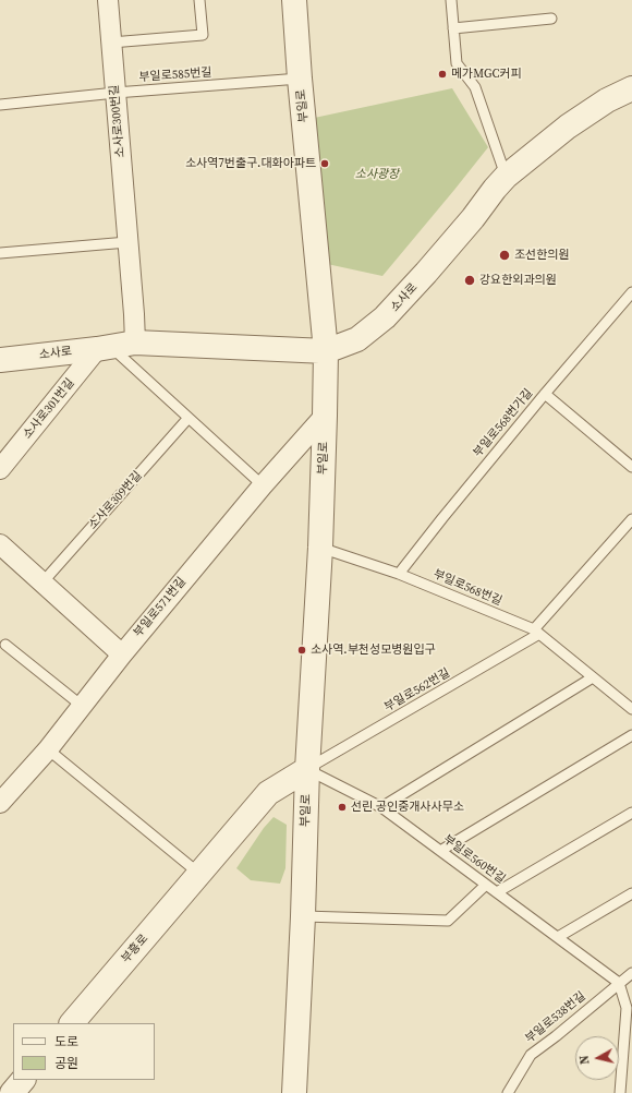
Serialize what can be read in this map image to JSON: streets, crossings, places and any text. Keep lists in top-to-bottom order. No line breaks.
{"streets":{"street":["부일로","소사로300번길","소사로","소사로301번길","부일로571번길","부흥로"],"lane":["부일로585번길","부일로568번가길","소사로309번길","부일로568번길","부일로562번길","부일로560번길","부일로538번길"]},"crossings":[["부일로585번길","부일로"],["부일로585번길","소사로300번길"],["부일로","소사로"],["부일로","부일로568번길"],["부일로","부일로571번길"],["부일로","부일로562번길"],["부일로","부일로560번길"],["부일로","부흥로"],["소사로300번길","소사로"],["소사로","소사로301번길"],["부일로568번가길","부일로568번길"],["부일로568번길","부일로562번길"],["부일로562번길","부일로560번길"],["부일로562번길","부흥로"],["부일로560번길","부흥로"],["부일로560번길","부일로538번길"]],"parks":["소사광장"],"places":["메가MGC커피","소사역7번출구.대화아파트","조선한의원","강요한외과의원","소사역.부천성모병원입구","선린 공인중개사사무소"],"legend":["도로","공원"],"north":"left"}
